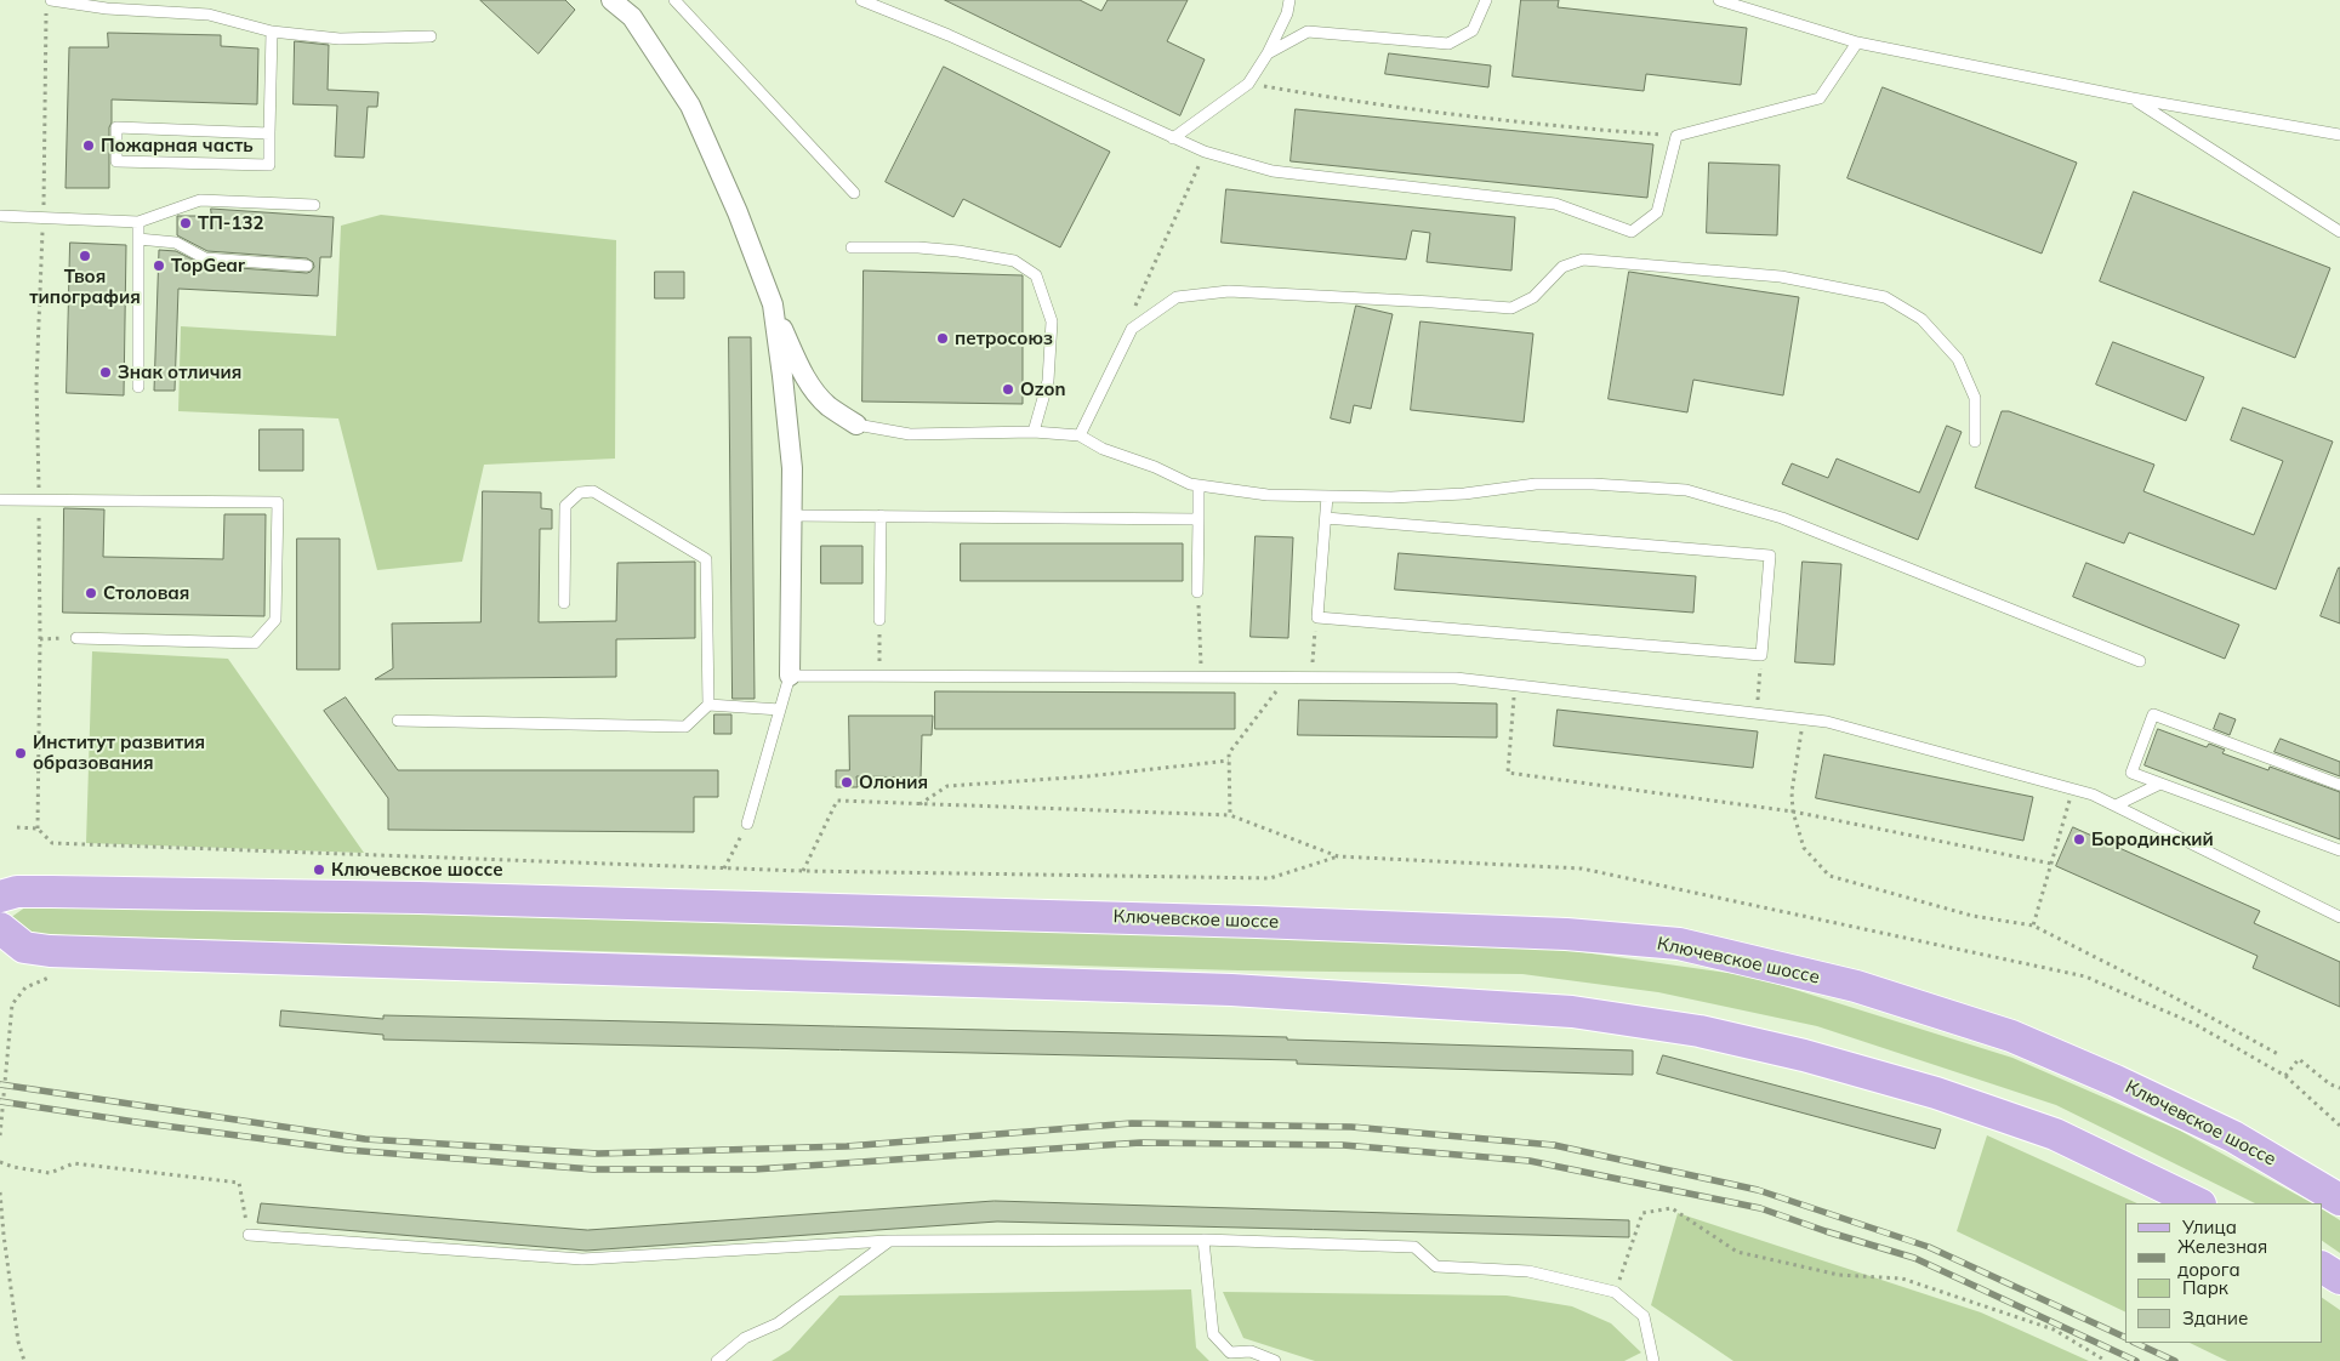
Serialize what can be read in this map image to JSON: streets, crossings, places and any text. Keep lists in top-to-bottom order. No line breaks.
{"streets":{"main road":["Ключевское шоссе"]},"places":["Пожарная часть","ТП-132","Твоя типография","TopGear","петросоюз","Знак отличия","Ozon","Столовая","Институт развития образования","Олония","Бородинский","Ключевское шоссе"],"legend":["Улица","Железная дорога","Парк","Здание"]}
